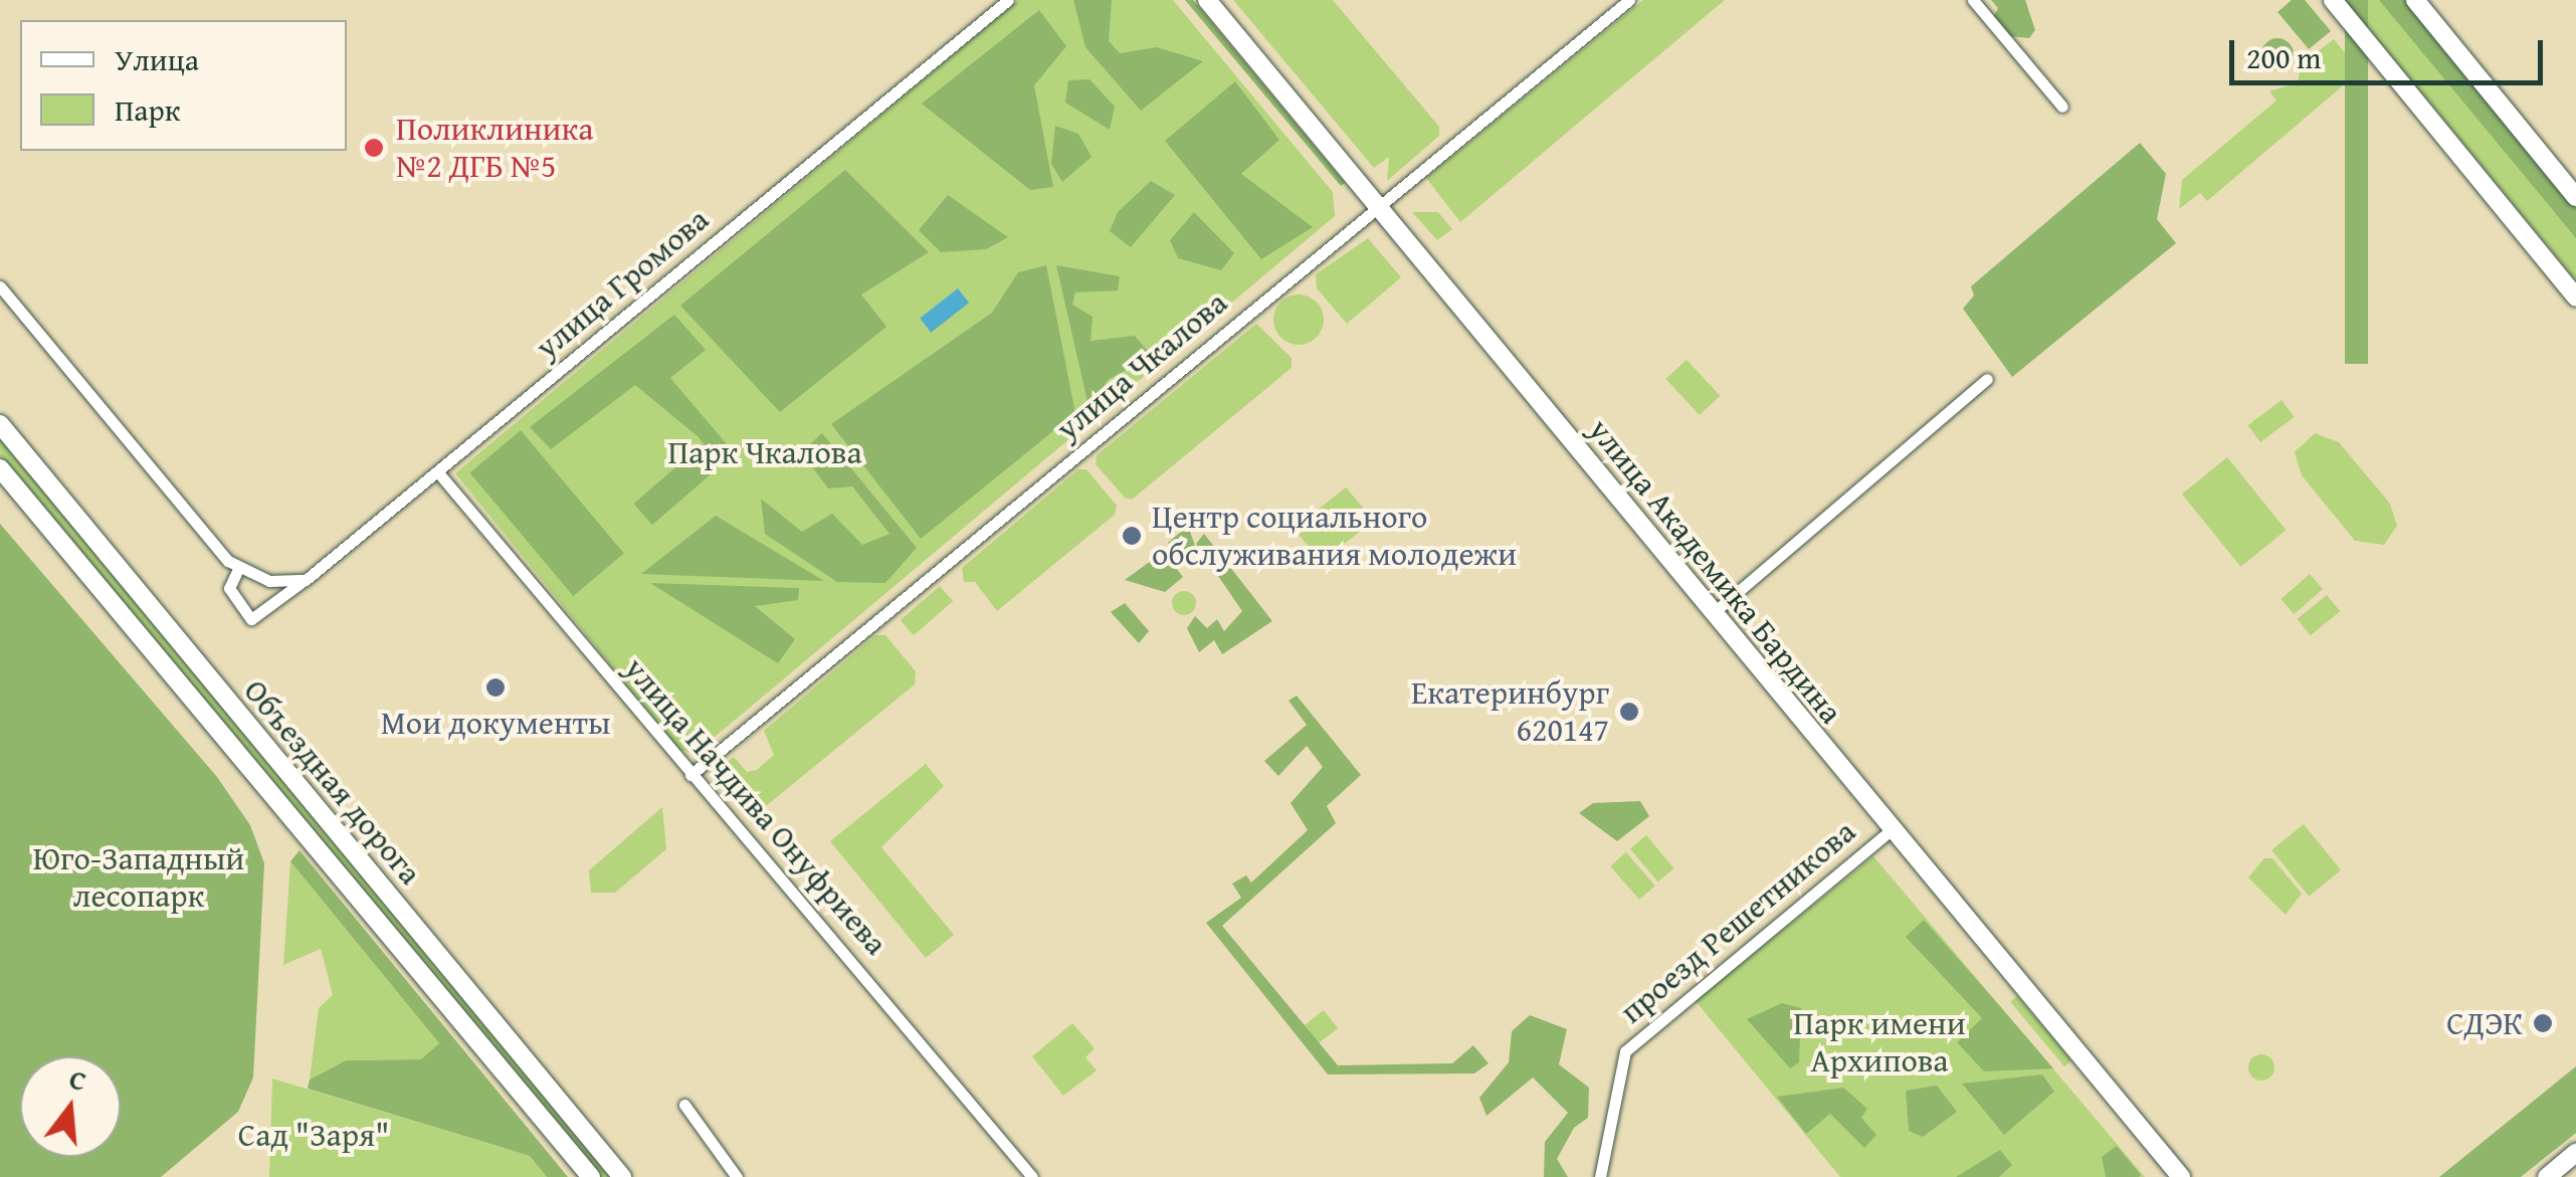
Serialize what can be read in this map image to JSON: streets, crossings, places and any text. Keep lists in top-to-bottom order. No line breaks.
{"streets":{"street":["улица Громова","улица Чкалова","улица Академика Бардина","Объездная дорога","улица Начдива Онуфриева","проезд Решетникова"]},"crossings":[["улица Громова","улица Начдива Онуфриева"],["улица Чкалова","улица Академика Бардина"],["улица Чкалова","улица Начдива Онуфриева"],["улица Академика Бардина","проезд Решетникова"]],"parks":["Парк Чкалова","Юго-Западный лесопарк","Парк имени Архипова","Сад \"Заря\""],"places":["Поликлиника №2 ДГБ №5","Центр социального обслуживания молодежи","Мои документы","Екатеринбург 620147","СДЭК"],"legend":["Улица","Парк"],"scale_bar":"200 m","north":"top"}
